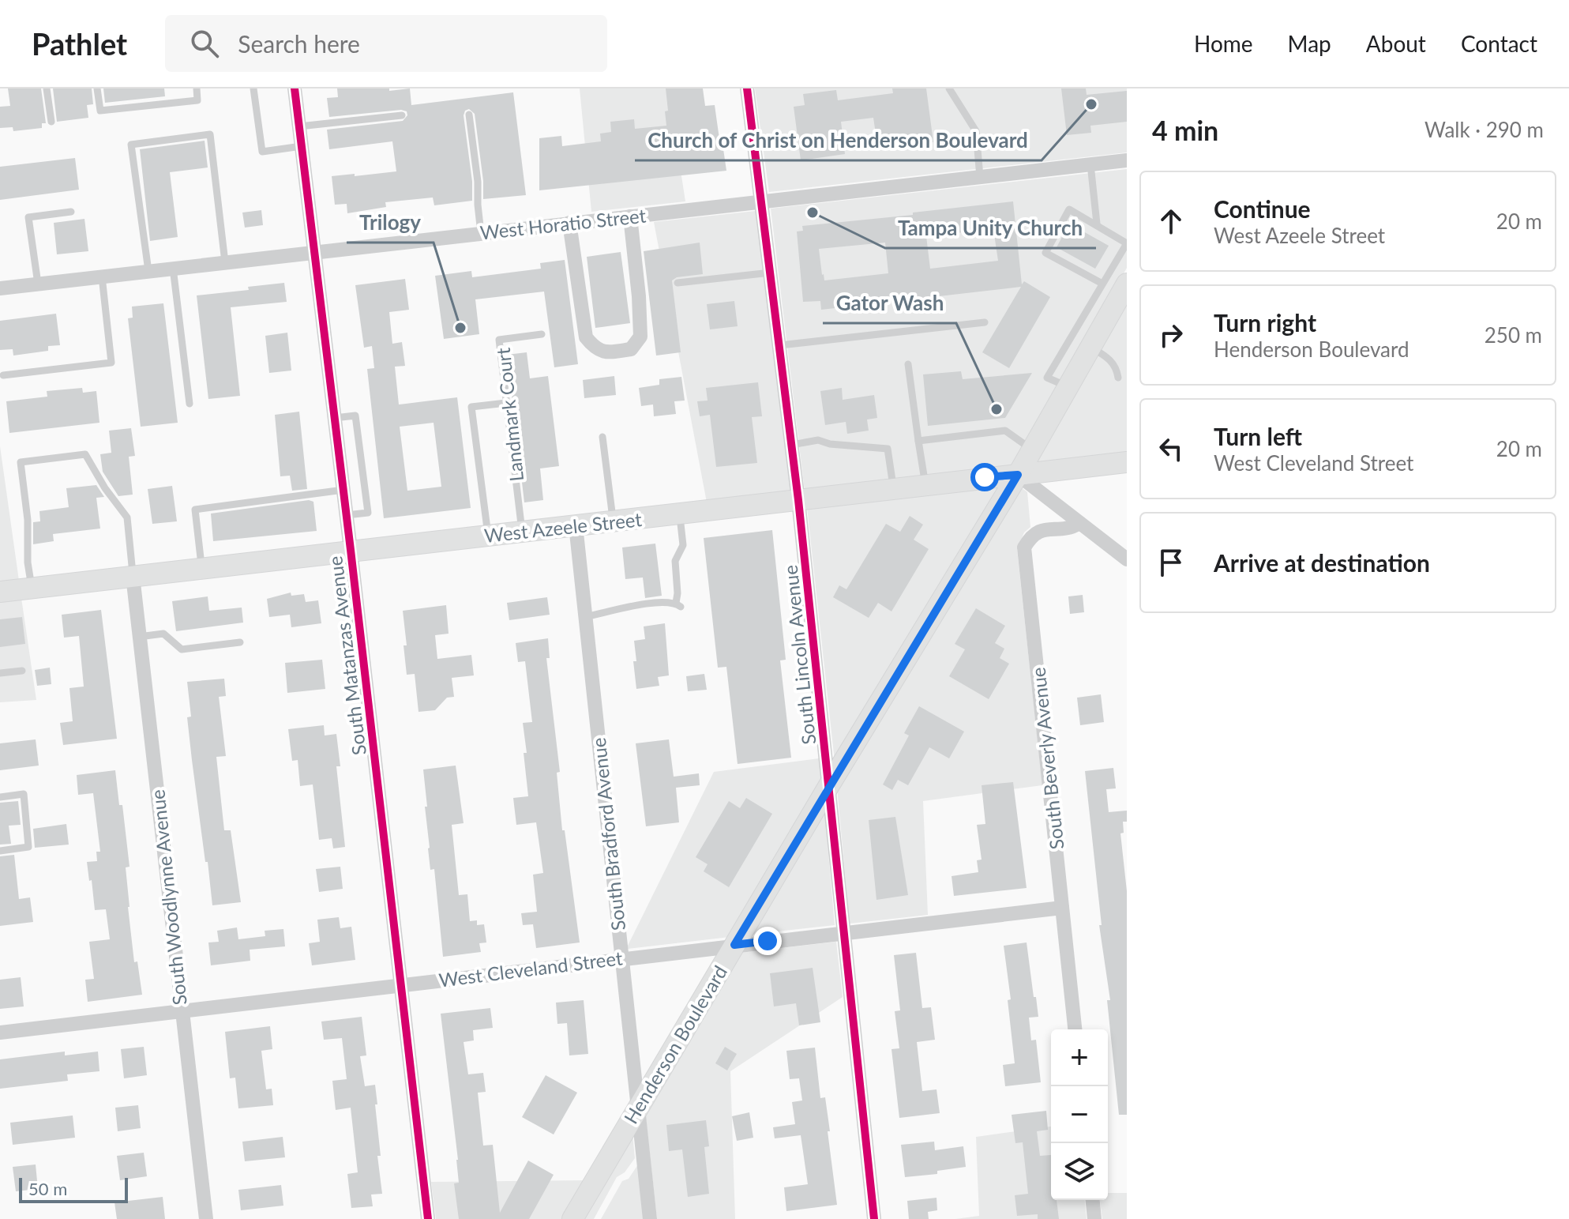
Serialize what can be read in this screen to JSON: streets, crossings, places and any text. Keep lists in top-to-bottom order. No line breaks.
{"streets":{"main road":["West Azeele Street","Henderson Boulevard"],"street":["West Horatio Street","South Lincoln Avenue","South Matanzas Avenue","South Beverly Avenue","South Bradford Avenue","South Woodlynne Avenue","West Cleveland Street"],"lane":["Landmark Court"]},"crossings":[["West Horatio Street","South Lincoln Avenue"],["West Horatio Street","South Matanzas Avenue"],["Landmark Court","West Azeele Street"],["West Azeele Street","South Lincoln Avenue"],["West Azeele Street","South Matanzas Avenue"],["West Azeele Street","South Bradford Avenue"],["West Azeele Street","South Woodlynne Avenue"],["West Azeele Street","Henderson Boulevard"],["South Lincoln Avenue","West Cleveland Street"],["South Lincoln Avenue","Henderson Boulevard"],["South Matanzas Avenue","West Cleveland Street"],["South Beverly Avenue","West Cleveland Street"],["South Bradford Avenue","West Cleveland Street"],["South Bradford Avenue","Henderson Boulevard"],["South Woodlynne Avenue","West Cleveland Street"],["West Cleveland Street","Henderson Boulevard"]],"places":["Church of Christ on Henderson Boulevard","Tampa Unity Church","Trilogy","Gator Wash"],"scale_bar":"50 m","page":{"header":"Pathlet","search":"Search here","nav":["Home","Map","About","Contact"],"heading":["4 min","Walk · 290 m"],"list":[["Continue","West Azeele Street","20 m"],["Turn right","Henderson Boulevard","250 m"],["Turn left","West Cleveland Street","20 m"],"Arrive at destination"],"map_buttons":["+","−"],"scale":"50 m"}}
